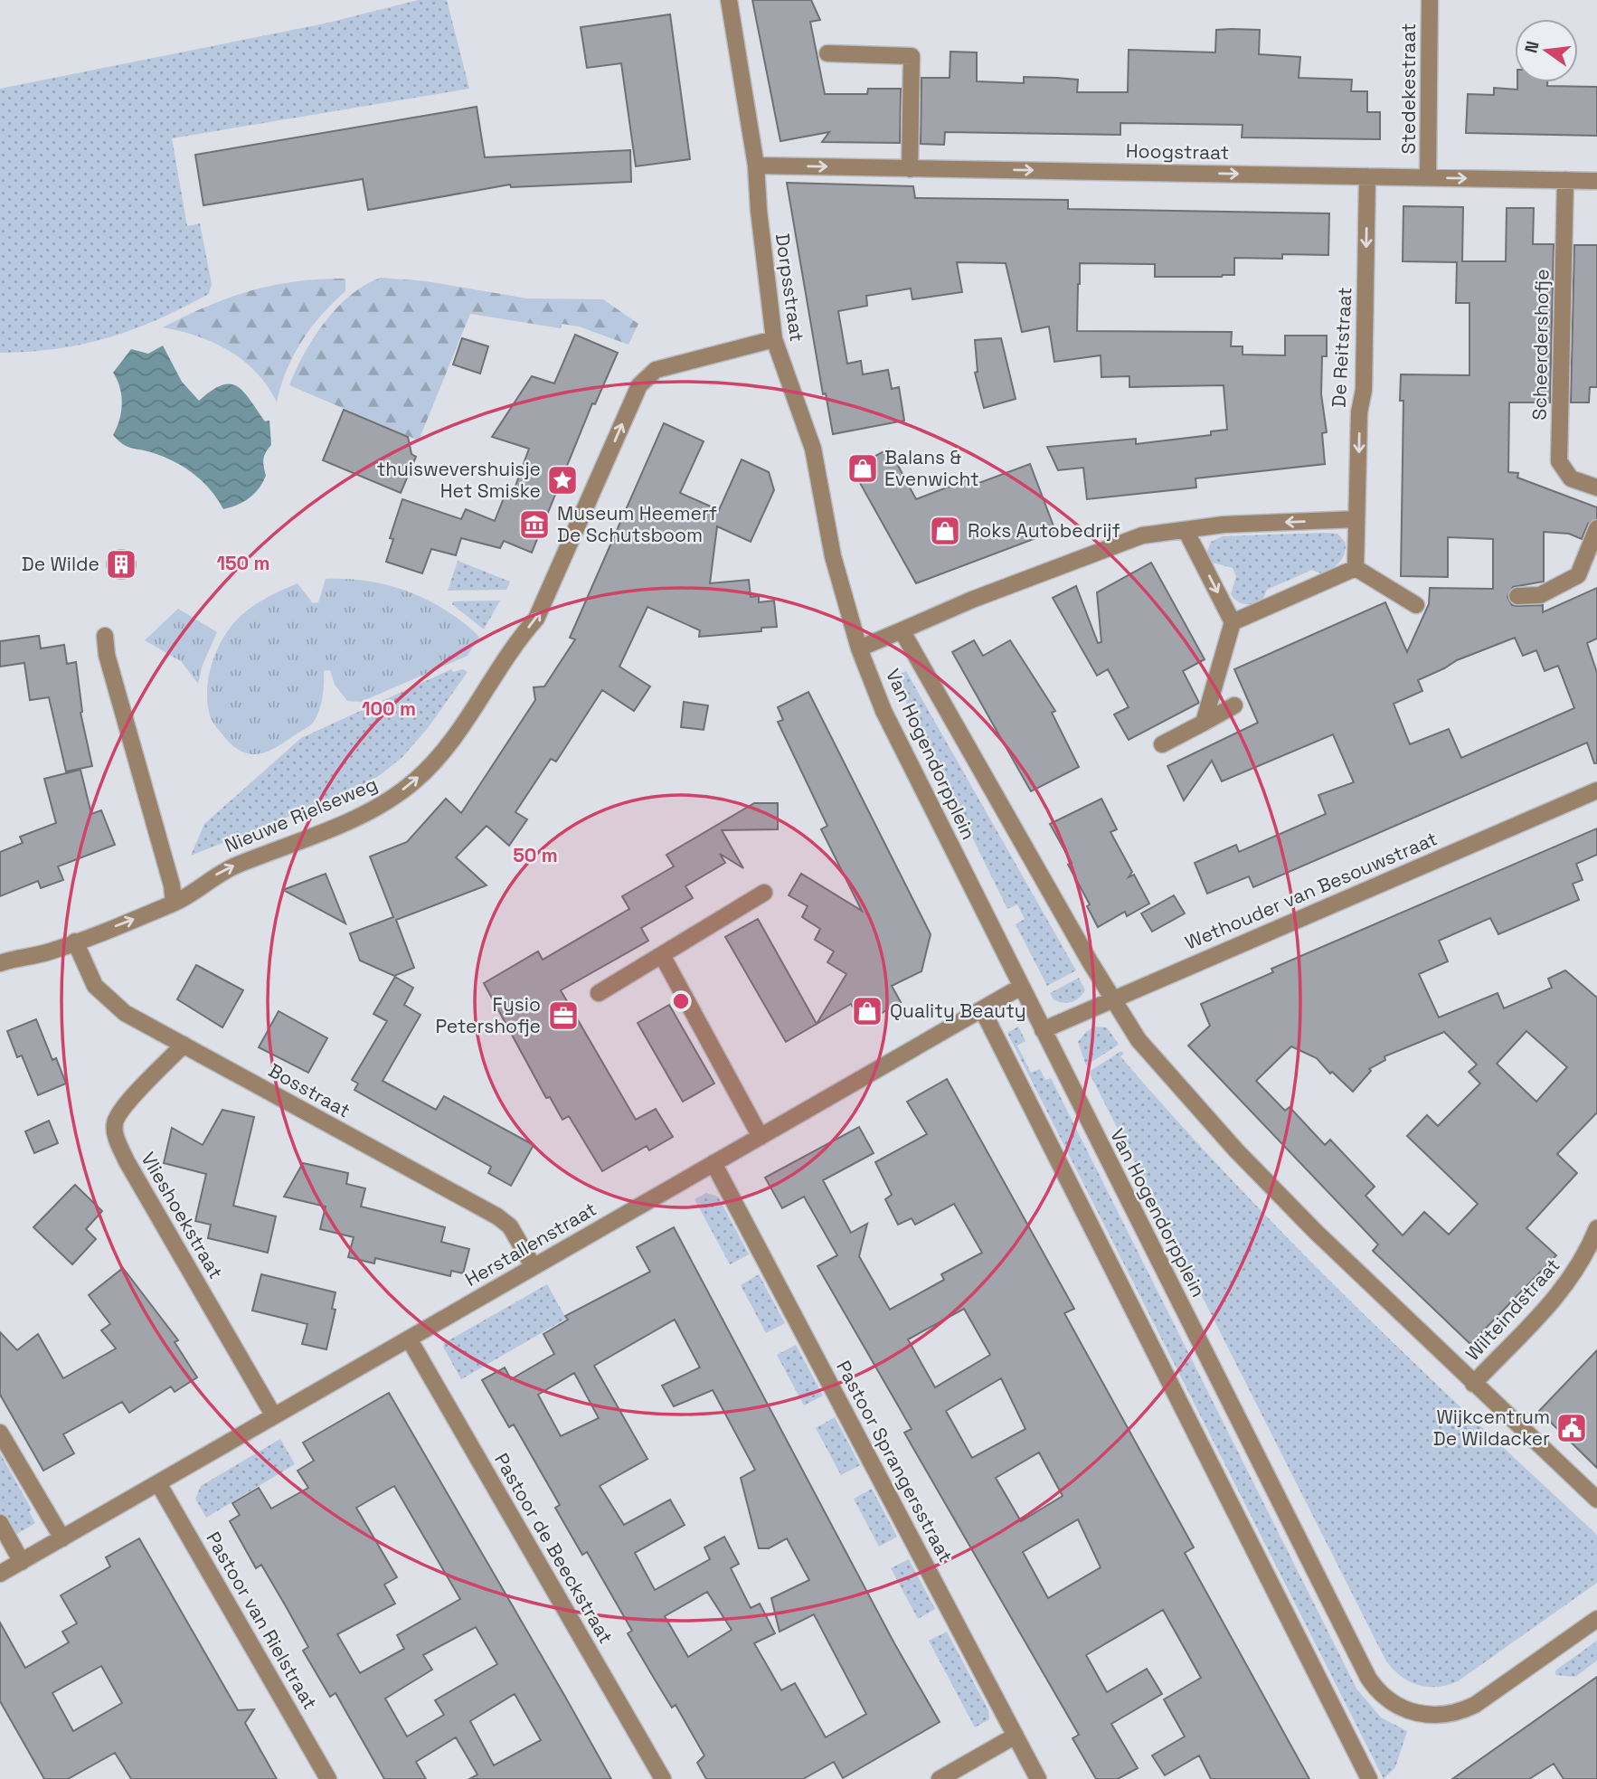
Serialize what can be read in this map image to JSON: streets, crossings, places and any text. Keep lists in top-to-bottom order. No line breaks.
{"streets":{"street":["Stedekestraat","Hoogstraat","Dorpsstraat","Scheerdershofje","De Reitstraat","Van Hogendorpplein","Nieuwe Rielseweg","Wethouder van Besouwstraat","Bosstraat","Vlieshoekstraat","Herstallenstraat","Wilteindstraat","Pastoor Sprangersstraat","Pastoor de Beeckstraat","Pastoor van Rielstraat"]},"crossings":[["Stedekestraat","Hoogstraat"],["Hoogstraat","Dorpsstraat"],["Hoogstraat","Scheerdershofje"],["Hoogstraat","De Reitstraat"],["Dorpsstraat","Van Hogendorpplein"],["Dorpsstraat","Nieuwe Rielseweg"],["Van Hogendorpplein","Wethouder van Besouwstraat"],["Van Hogendorpplein","Herstallenstraat"],["Van Hogendorpplein","Wilteindstraat"],["Nieuwe Rielseweg","Bosstraat"],["Bosstraat","Vlieshoekstraat"],["Bosstraat","Herstallenstraat"],["Vlieshoekstraat","Herstallenstraat"],["Herstallenstraat","Pastoor Sprangersstraat"],["Herstallenstraat","Pastoor de Beeckstraat"],["Herstallenstraat","Pastoor van Rielstraat"]],"one_way":["Hoogstraat","De Reitstraat","Nieuwe Rielseweg"],"places":{"shop":["Balans & Evenwicht","Roks Autobedrijf","Quality Beauty"],"place":["thuiswevershuisje Het Smiske"],"museum":["Museum Heemerf De Schutsboom"],"building":["De Wilde"],"office":["Fysio Petershofje"],"public building":["Wijkcentrum De Wildacker"]},"north":"left","rings":["150 m","100 m","50 m"]}
